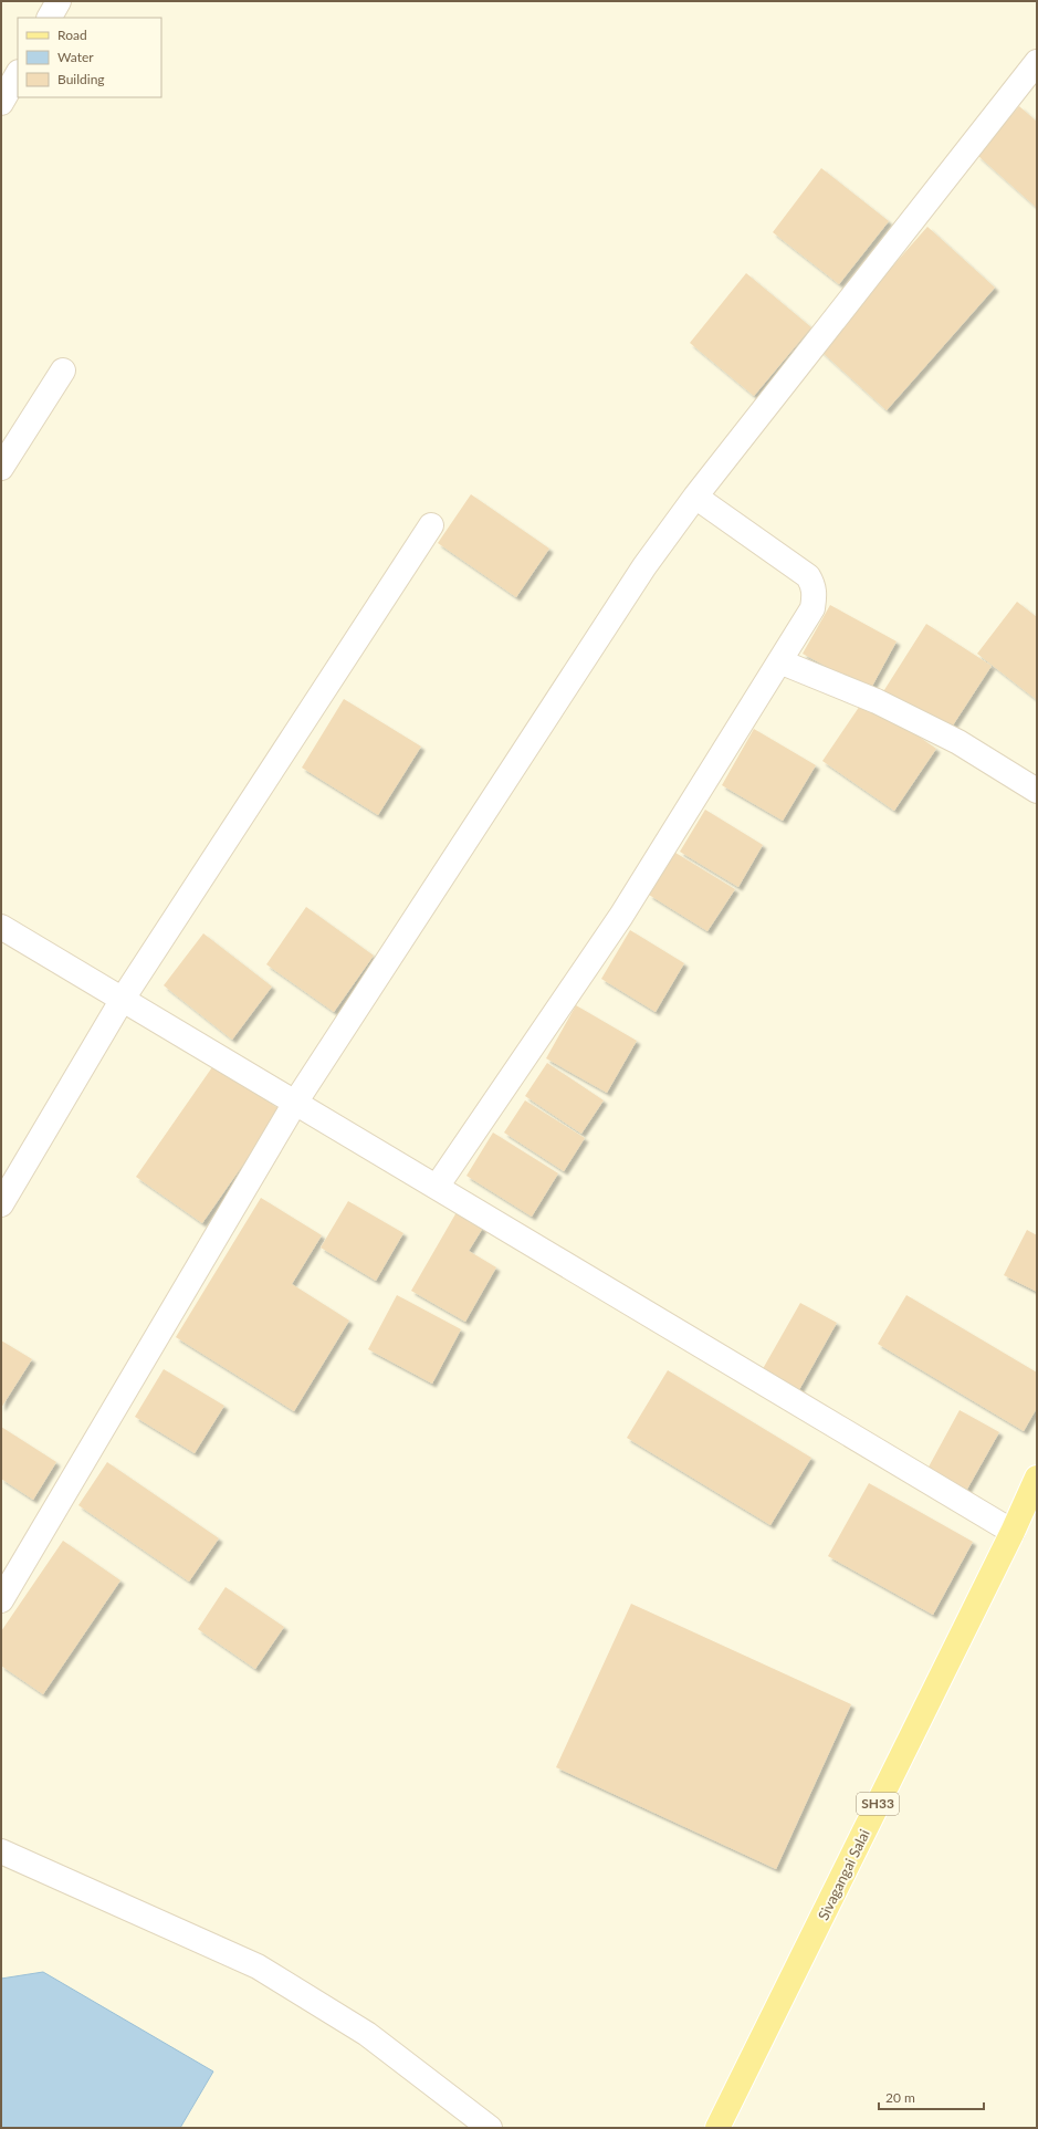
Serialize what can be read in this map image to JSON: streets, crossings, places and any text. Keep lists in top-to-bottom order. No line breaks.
{"streets":{"main road":["SH33","Sivagangai Salai"]},"legend":["Road","Water","Building"],"scale_bar":"20 m"}
